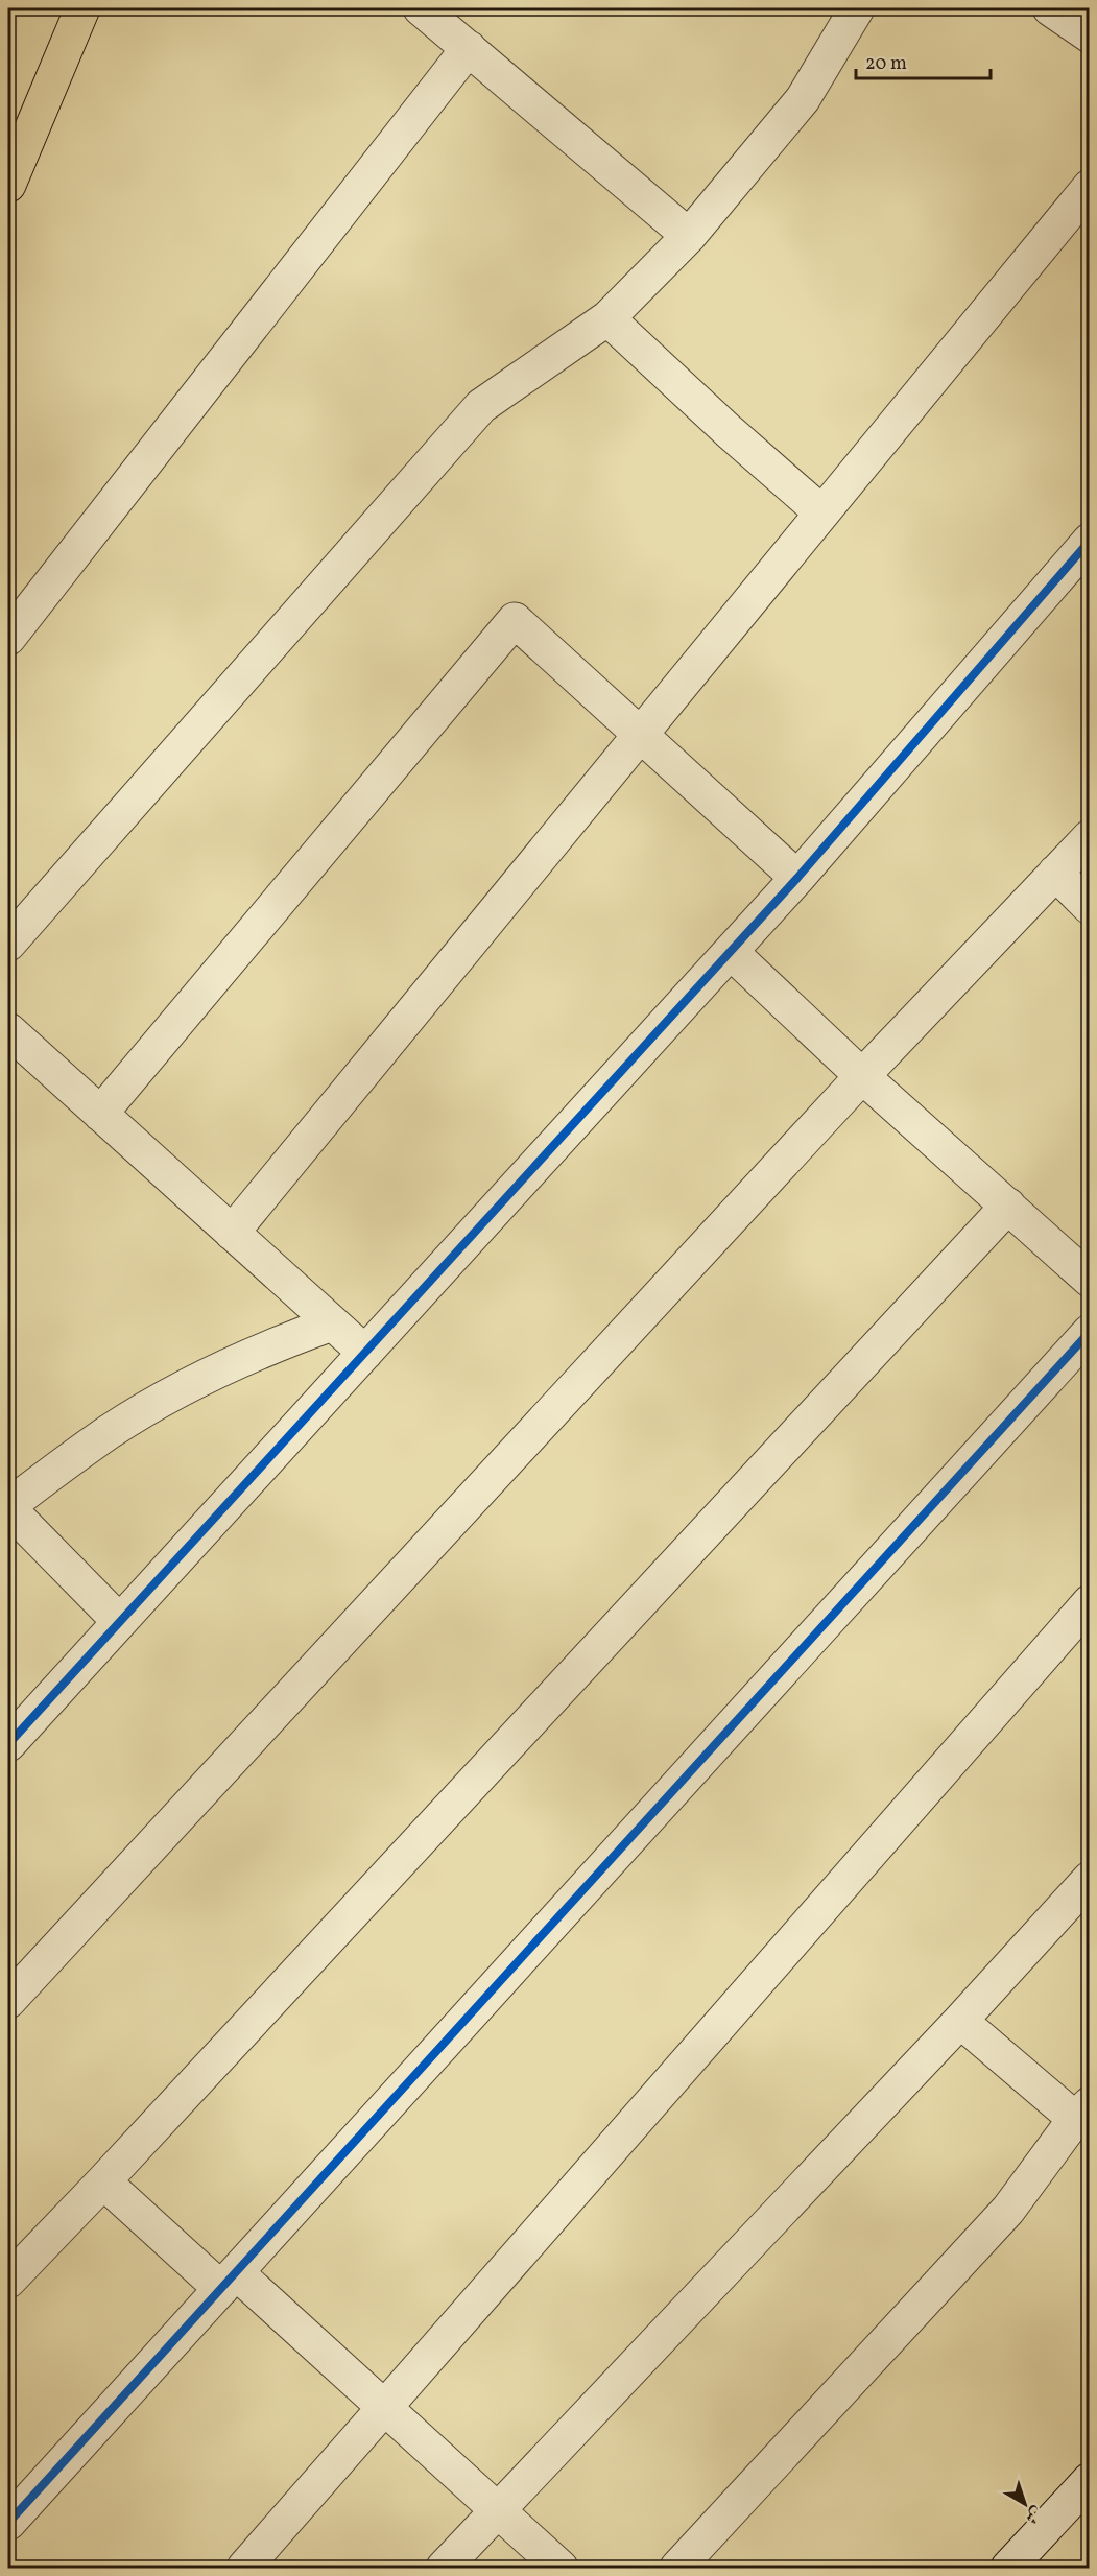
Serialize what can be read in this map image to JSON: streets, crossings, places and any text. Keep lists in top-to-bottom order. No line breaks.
{"scale_bar":"20 m","north":"bottom right"}
